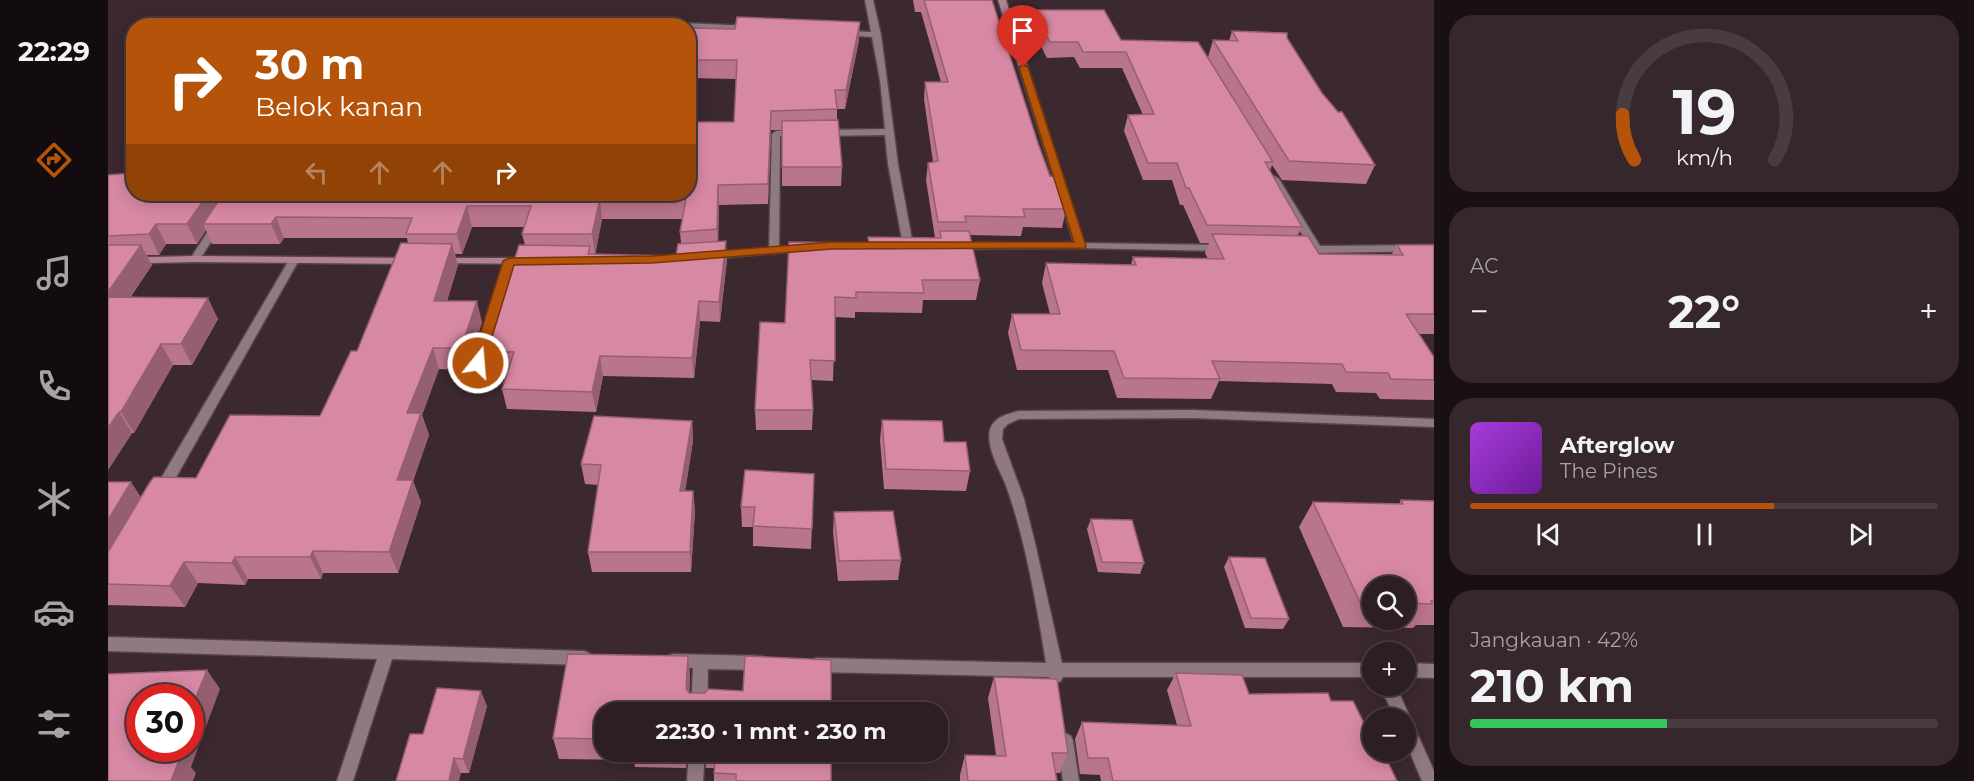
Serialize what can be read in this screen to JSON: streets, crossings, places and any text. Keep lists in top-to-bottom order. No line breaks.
{"page":{"tabs":"22:29","turn":["30 m","Belok kanan"],"tile":["AC",["Jangkauan · 42%","210 km"]],"heat":["−","22°","+"],"song":["Afterglow","The Pines"],"map_buttons":["+","−"],"limit":"30","trip":"22:30 · 1 mnt · 230 m","gauge":["19","km/h"]}}
